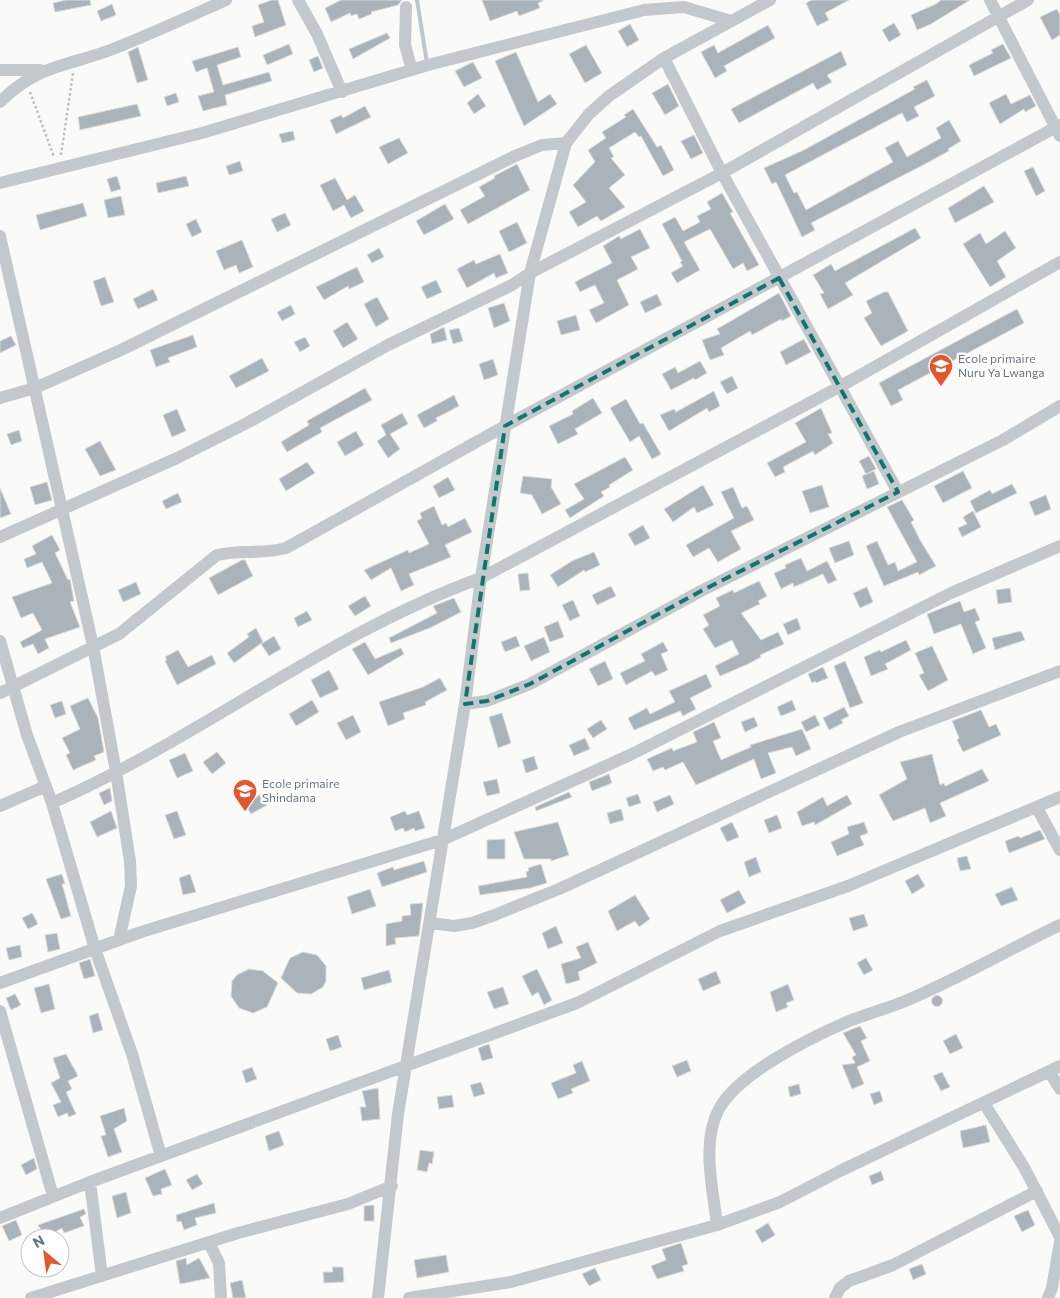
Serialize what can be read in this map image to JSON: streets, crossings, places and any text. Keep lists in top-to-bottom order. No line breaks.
{"places":{"school or university":["Ecole primaire Nuru Ya Lwanga","Ecole primaire Shindama"]},"north":"top left"}
